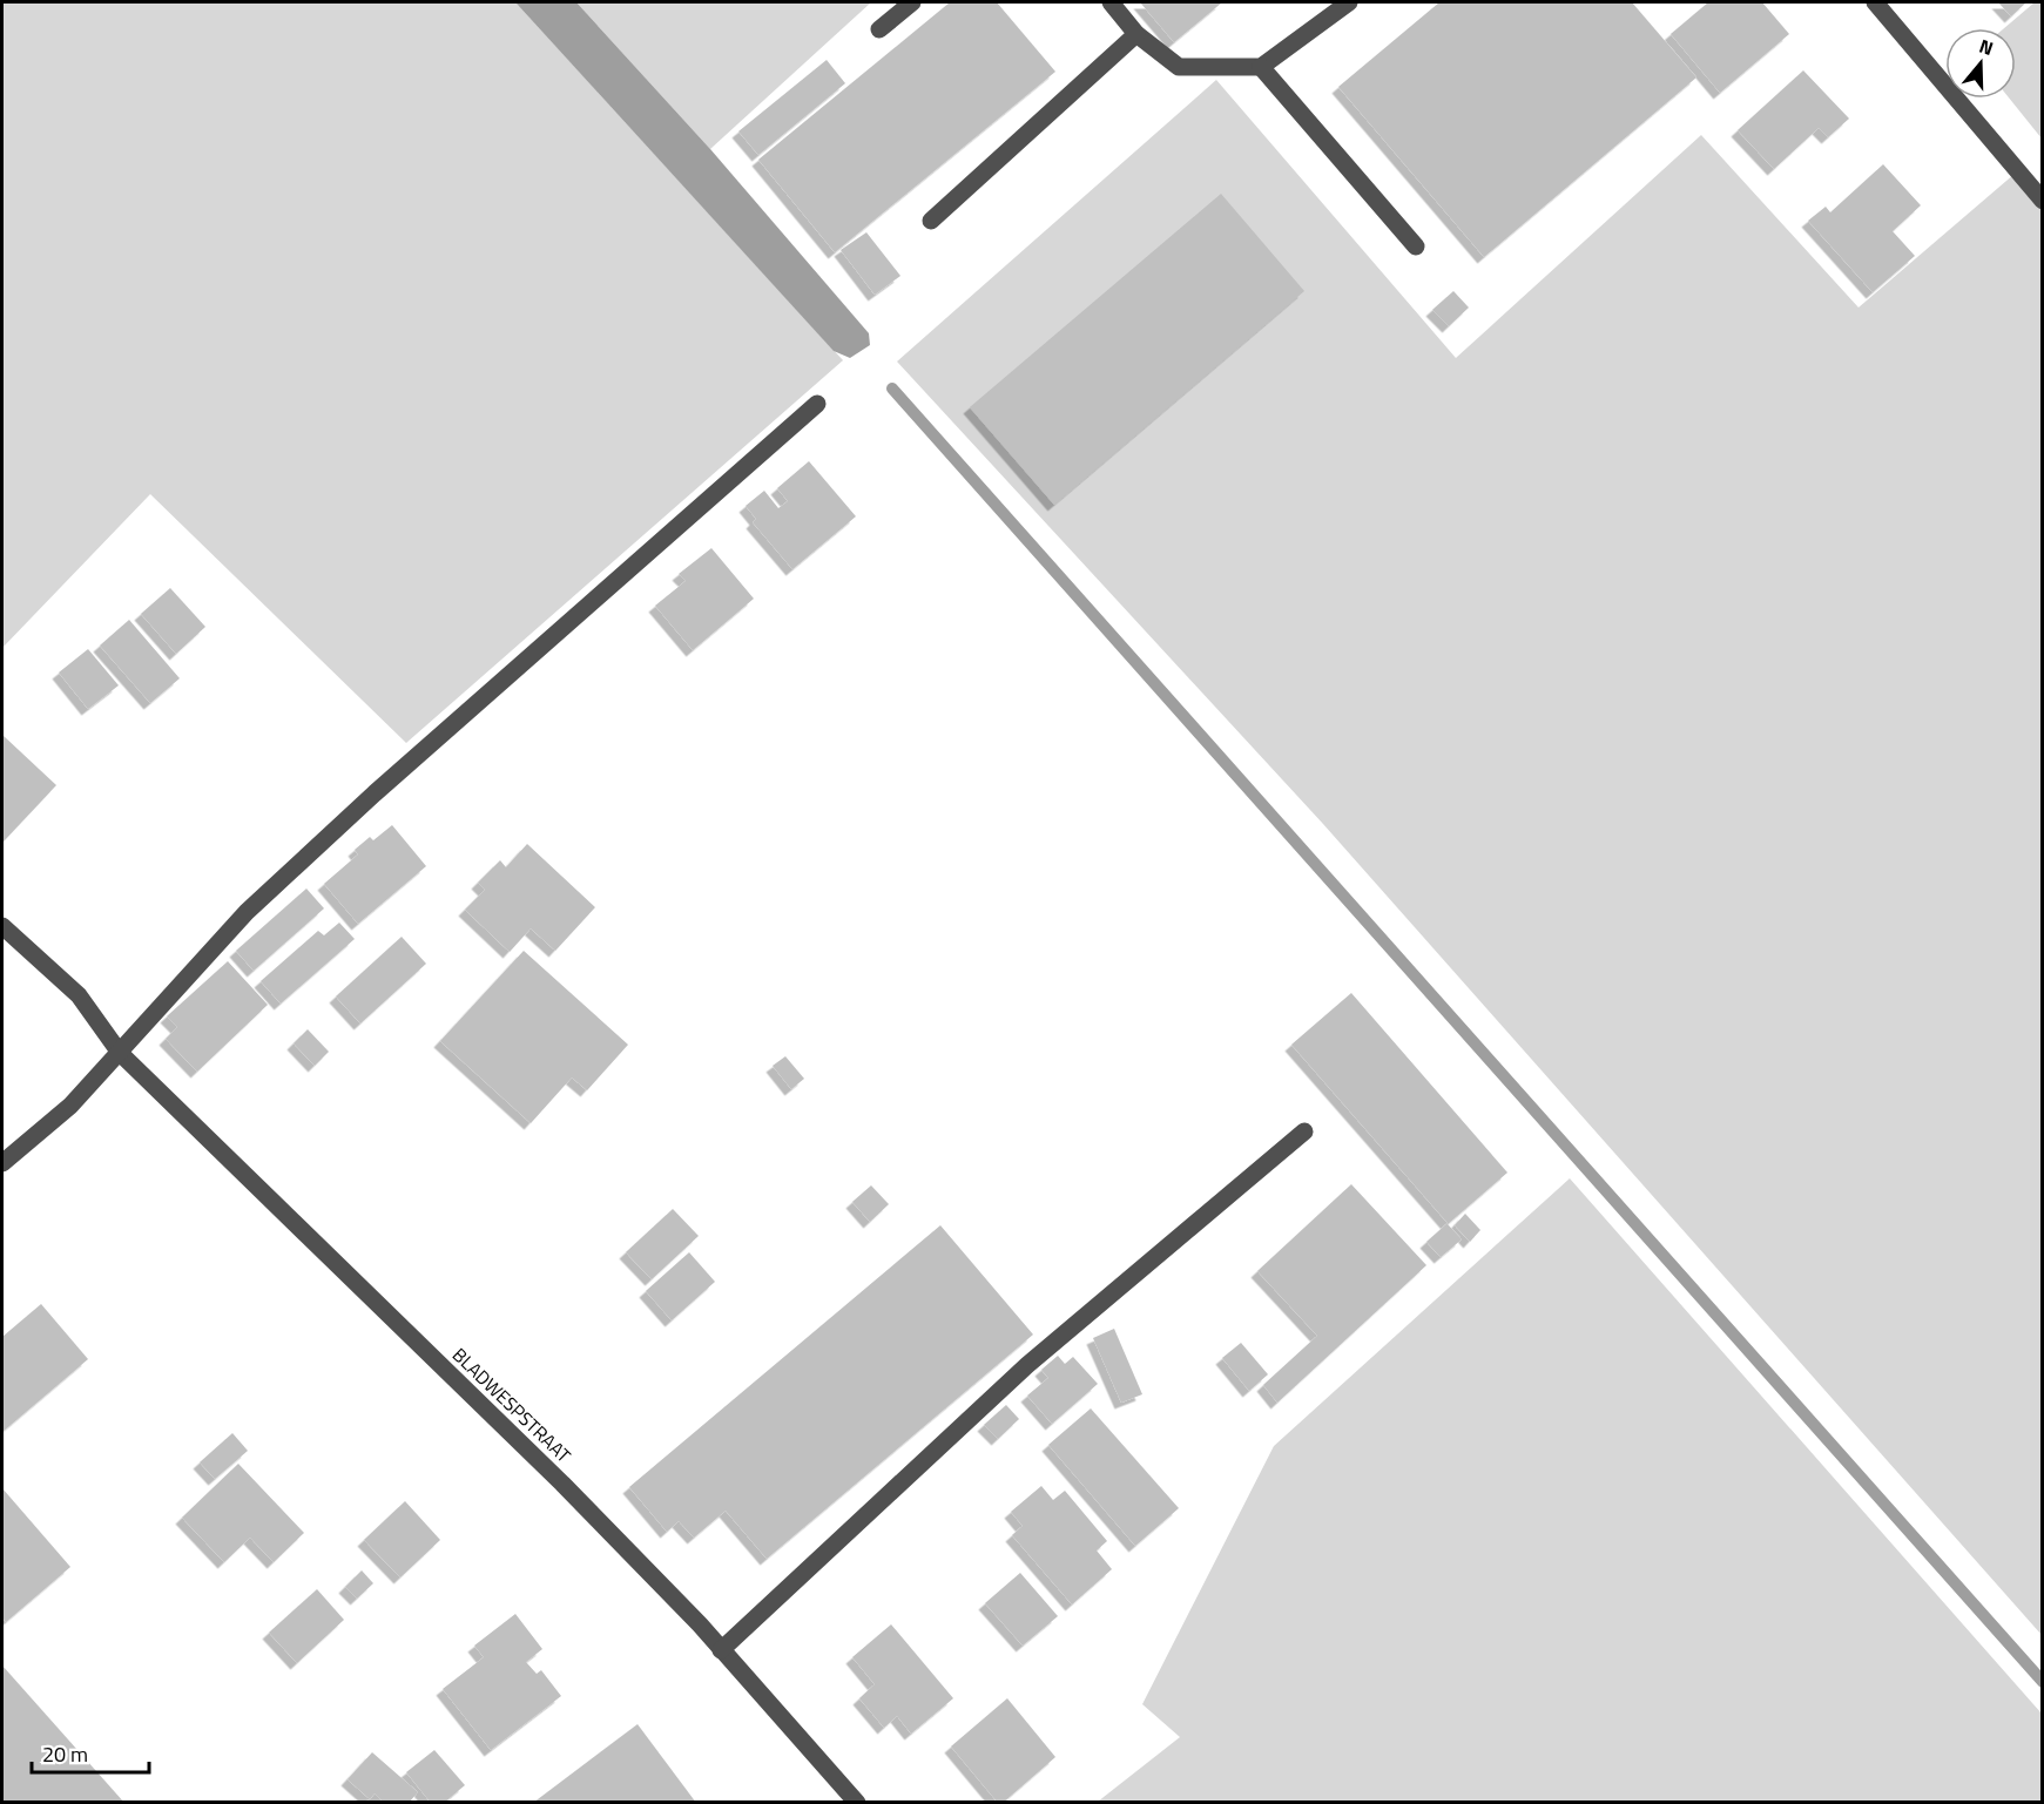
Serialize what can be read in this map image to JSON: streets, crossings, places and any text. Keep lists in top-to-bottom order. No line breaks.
{"streets":{"street":["BLADWESPSTRAAT"]},"scale_bar":"20 m","north":"top"}
